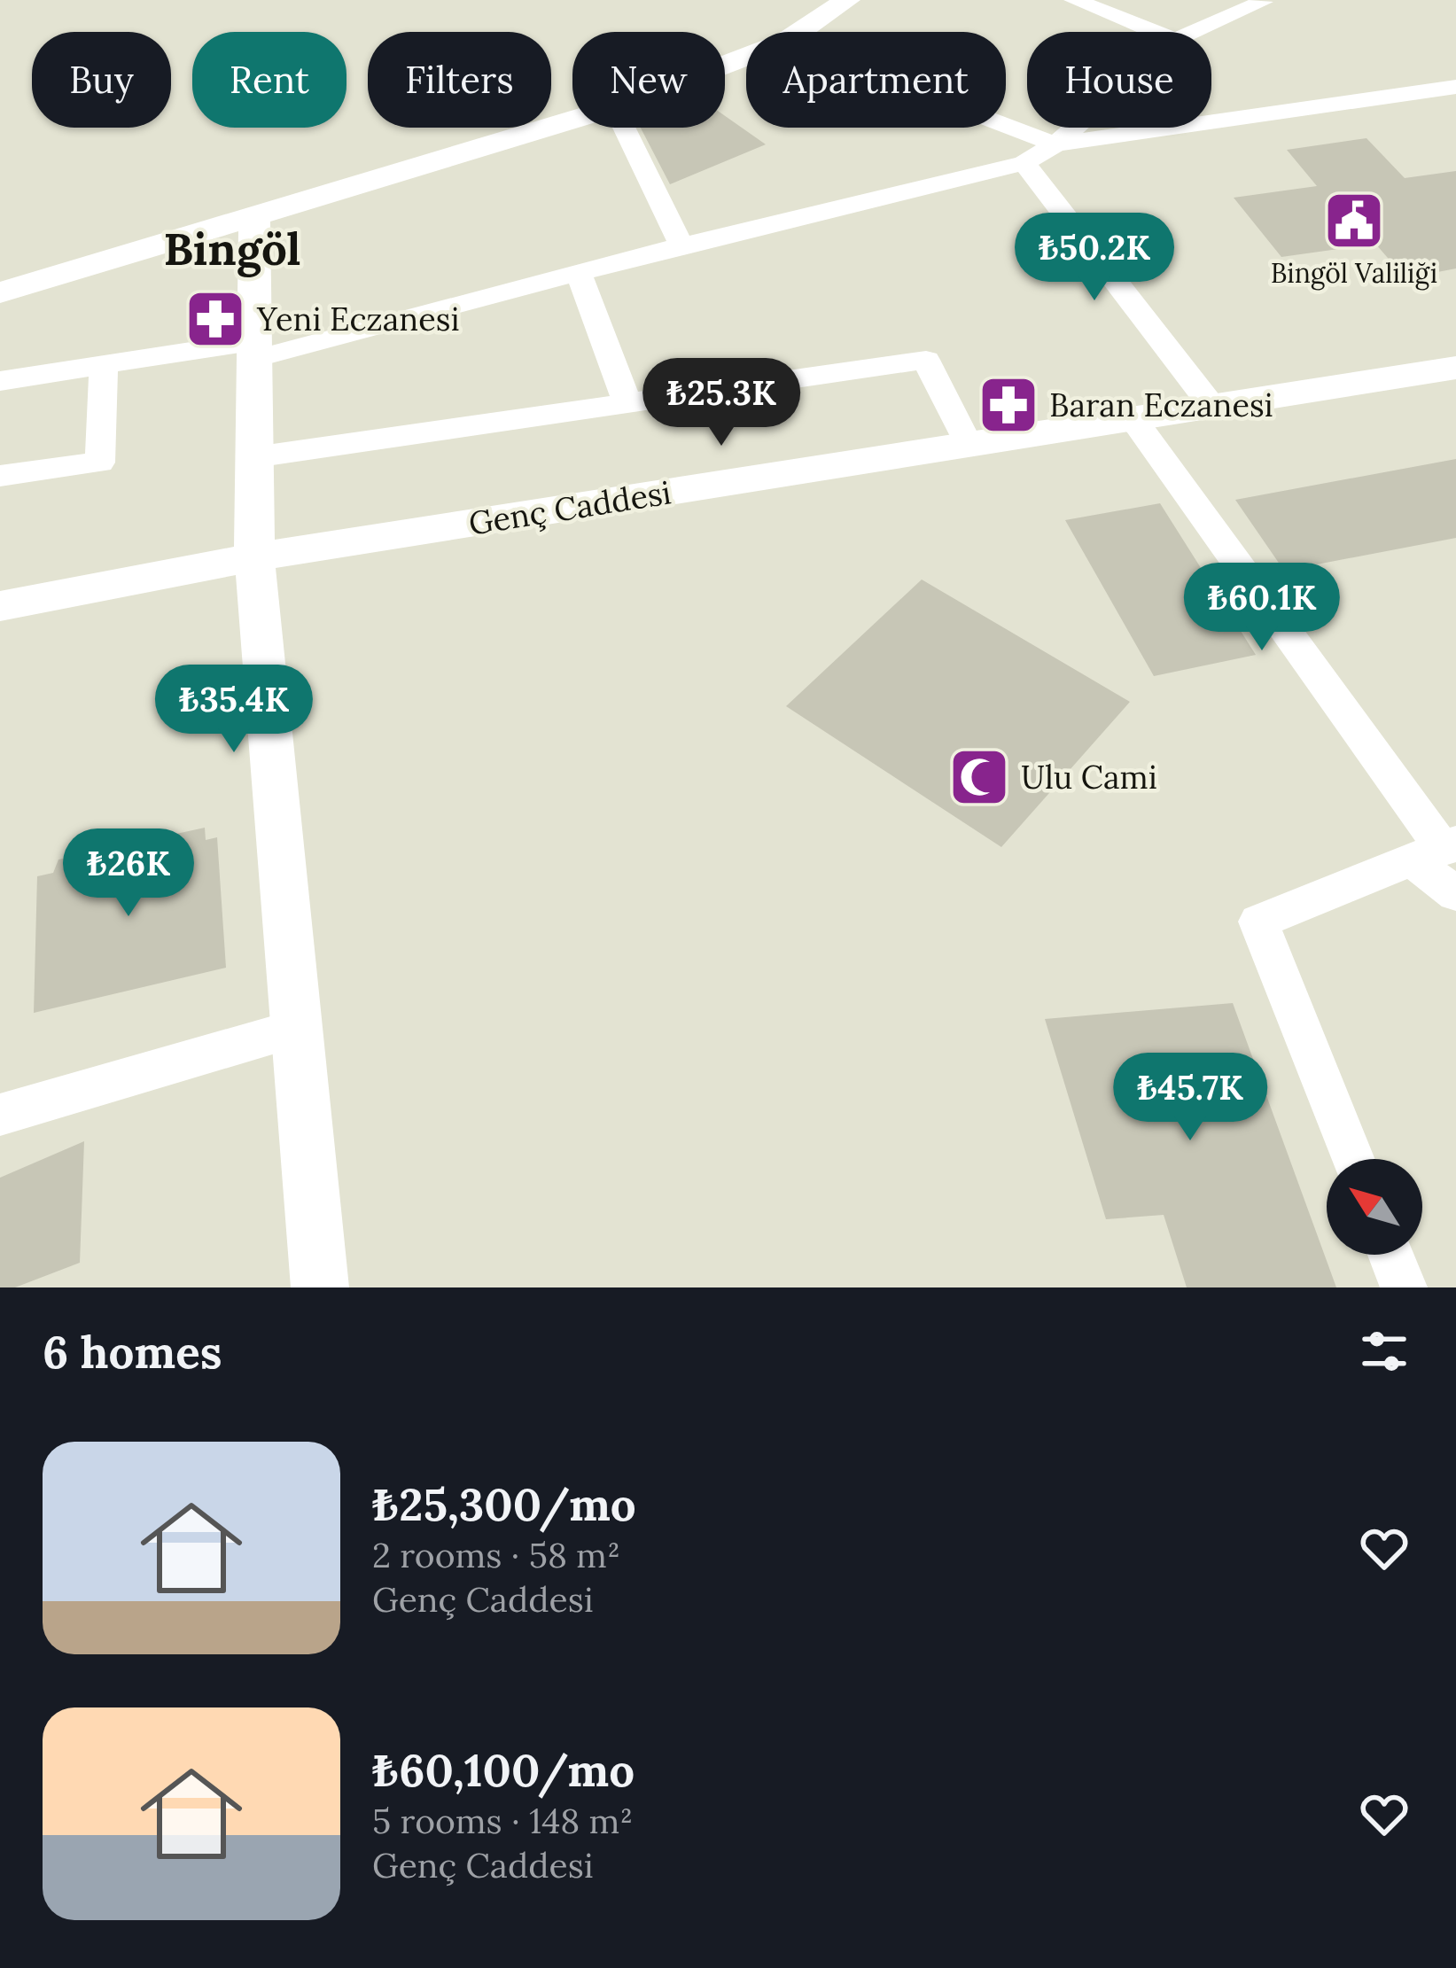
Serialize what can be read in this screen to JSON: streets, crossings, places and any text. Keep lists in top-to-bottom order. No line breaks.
{"streets":{"street":["Genç Caddesi"]},"districts":["Bingöl"],"places":{"public building":["Bingöl Valiliği"],"pharmacy":["Yeni Eczanesi","Baran Eczanesi"],"mosque":["Ulu Cami"]},"north":"top left","page":{"chip":["Buy","Rent","Filters","New","Apartment","House"],"price":["₺50.2K","₺25.3K","₺60.1K","₺35.4K","₺26K","₺45.7K"],"heading":"6 homes","list":[{"name":"₺25,300/mo","note":"2 rooms · 58 m² · Genç Caddesi"},{"name":"₺60,100/mo","note":"5 rooms · 148 m² · Genç Caddesi"}]}}
